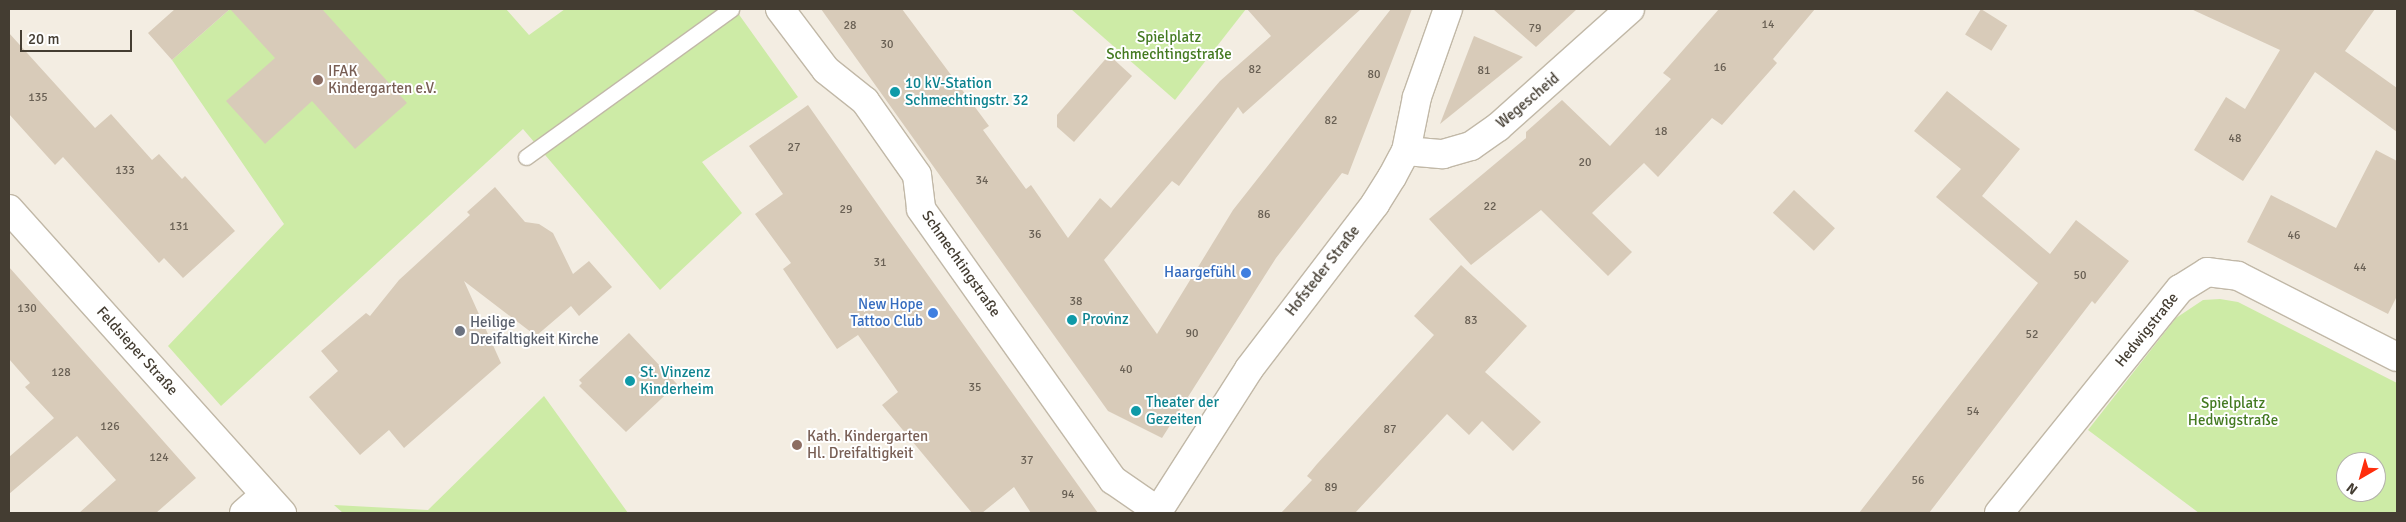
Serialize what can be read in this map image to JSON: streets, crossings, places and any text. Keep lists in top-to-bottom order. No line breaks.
{"streets":{"street":["Wegescheid","Schmechtingstraße","Hofsteder Straße","Hedwigstraße","Feldsieper Straße"]},"crossings":[["Wegescheid","Hofsteder Straße"],["Schmechtingstraße","Hofsteder Straße"]],"parks":["Spielplatz Schmechtingstraße","Spielplatz Hedwigstraße"],"places":["IFAK Kindergarten e.V.","10 kV-Station Schmechtingstr. 32","Haargefühl","New Hope Tattoo Club","Provinz","Heilige Dreifaltigkeit Kirche","St. Vinzenz Kinderheim","Theater der Gezeiten","Kath. Kindergarten Hl. Dreifaltigkeit"],"house_numbers":["14","28","79","30","16","82","81","80","135","82","18","48","27","20","133","34","22","29","86","131","36","46","31","44","50","38","130","83","90","52","40","128","35","54","126","87","124","37","56","89","94"],"scale_bar":"20 m","north":"bottom left"}
